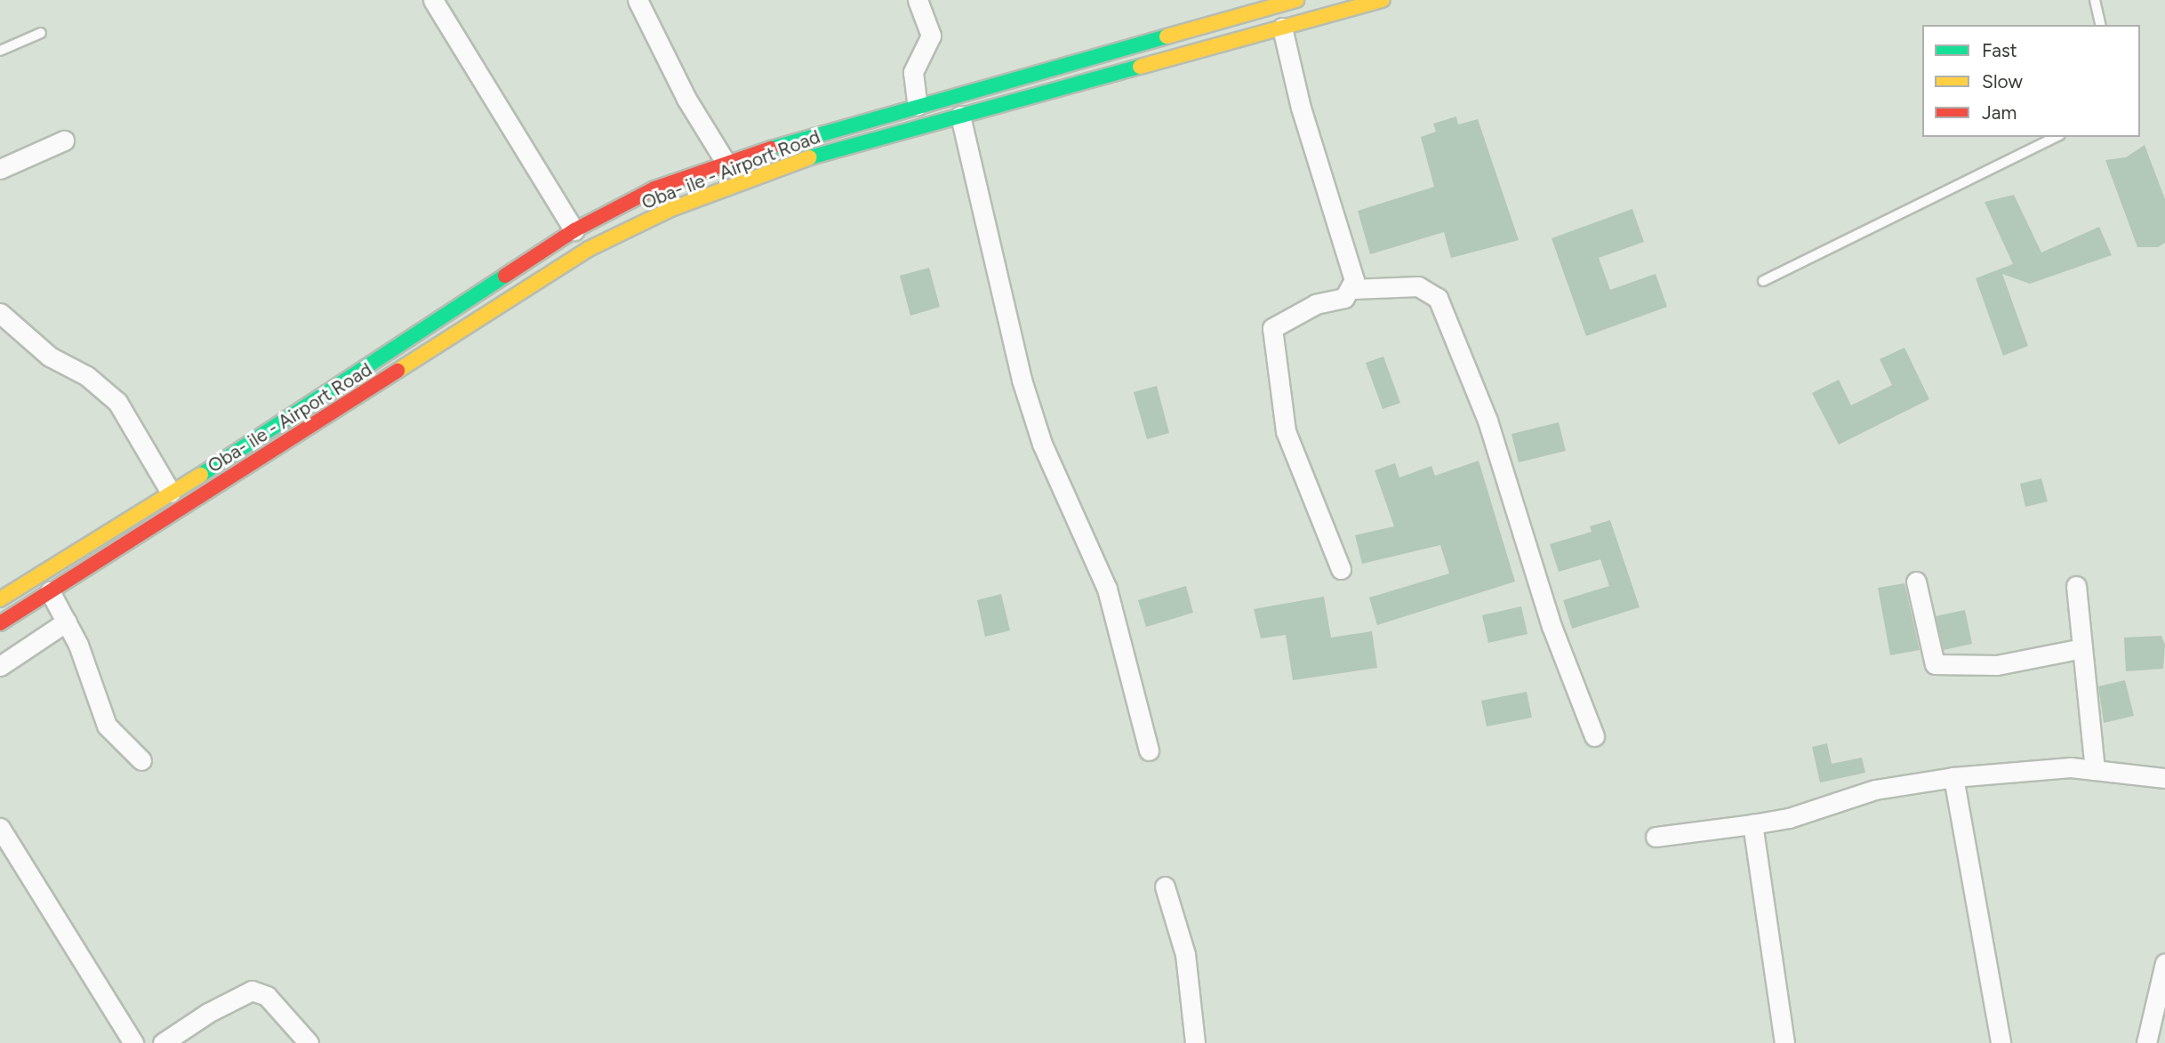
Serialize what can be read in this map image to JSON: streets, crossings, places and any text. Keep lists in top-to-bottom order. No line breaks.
{"streets":{"main road":["Oba- ile - Airport Road"]},"legend":["Fast","Slow","Jam"]}
